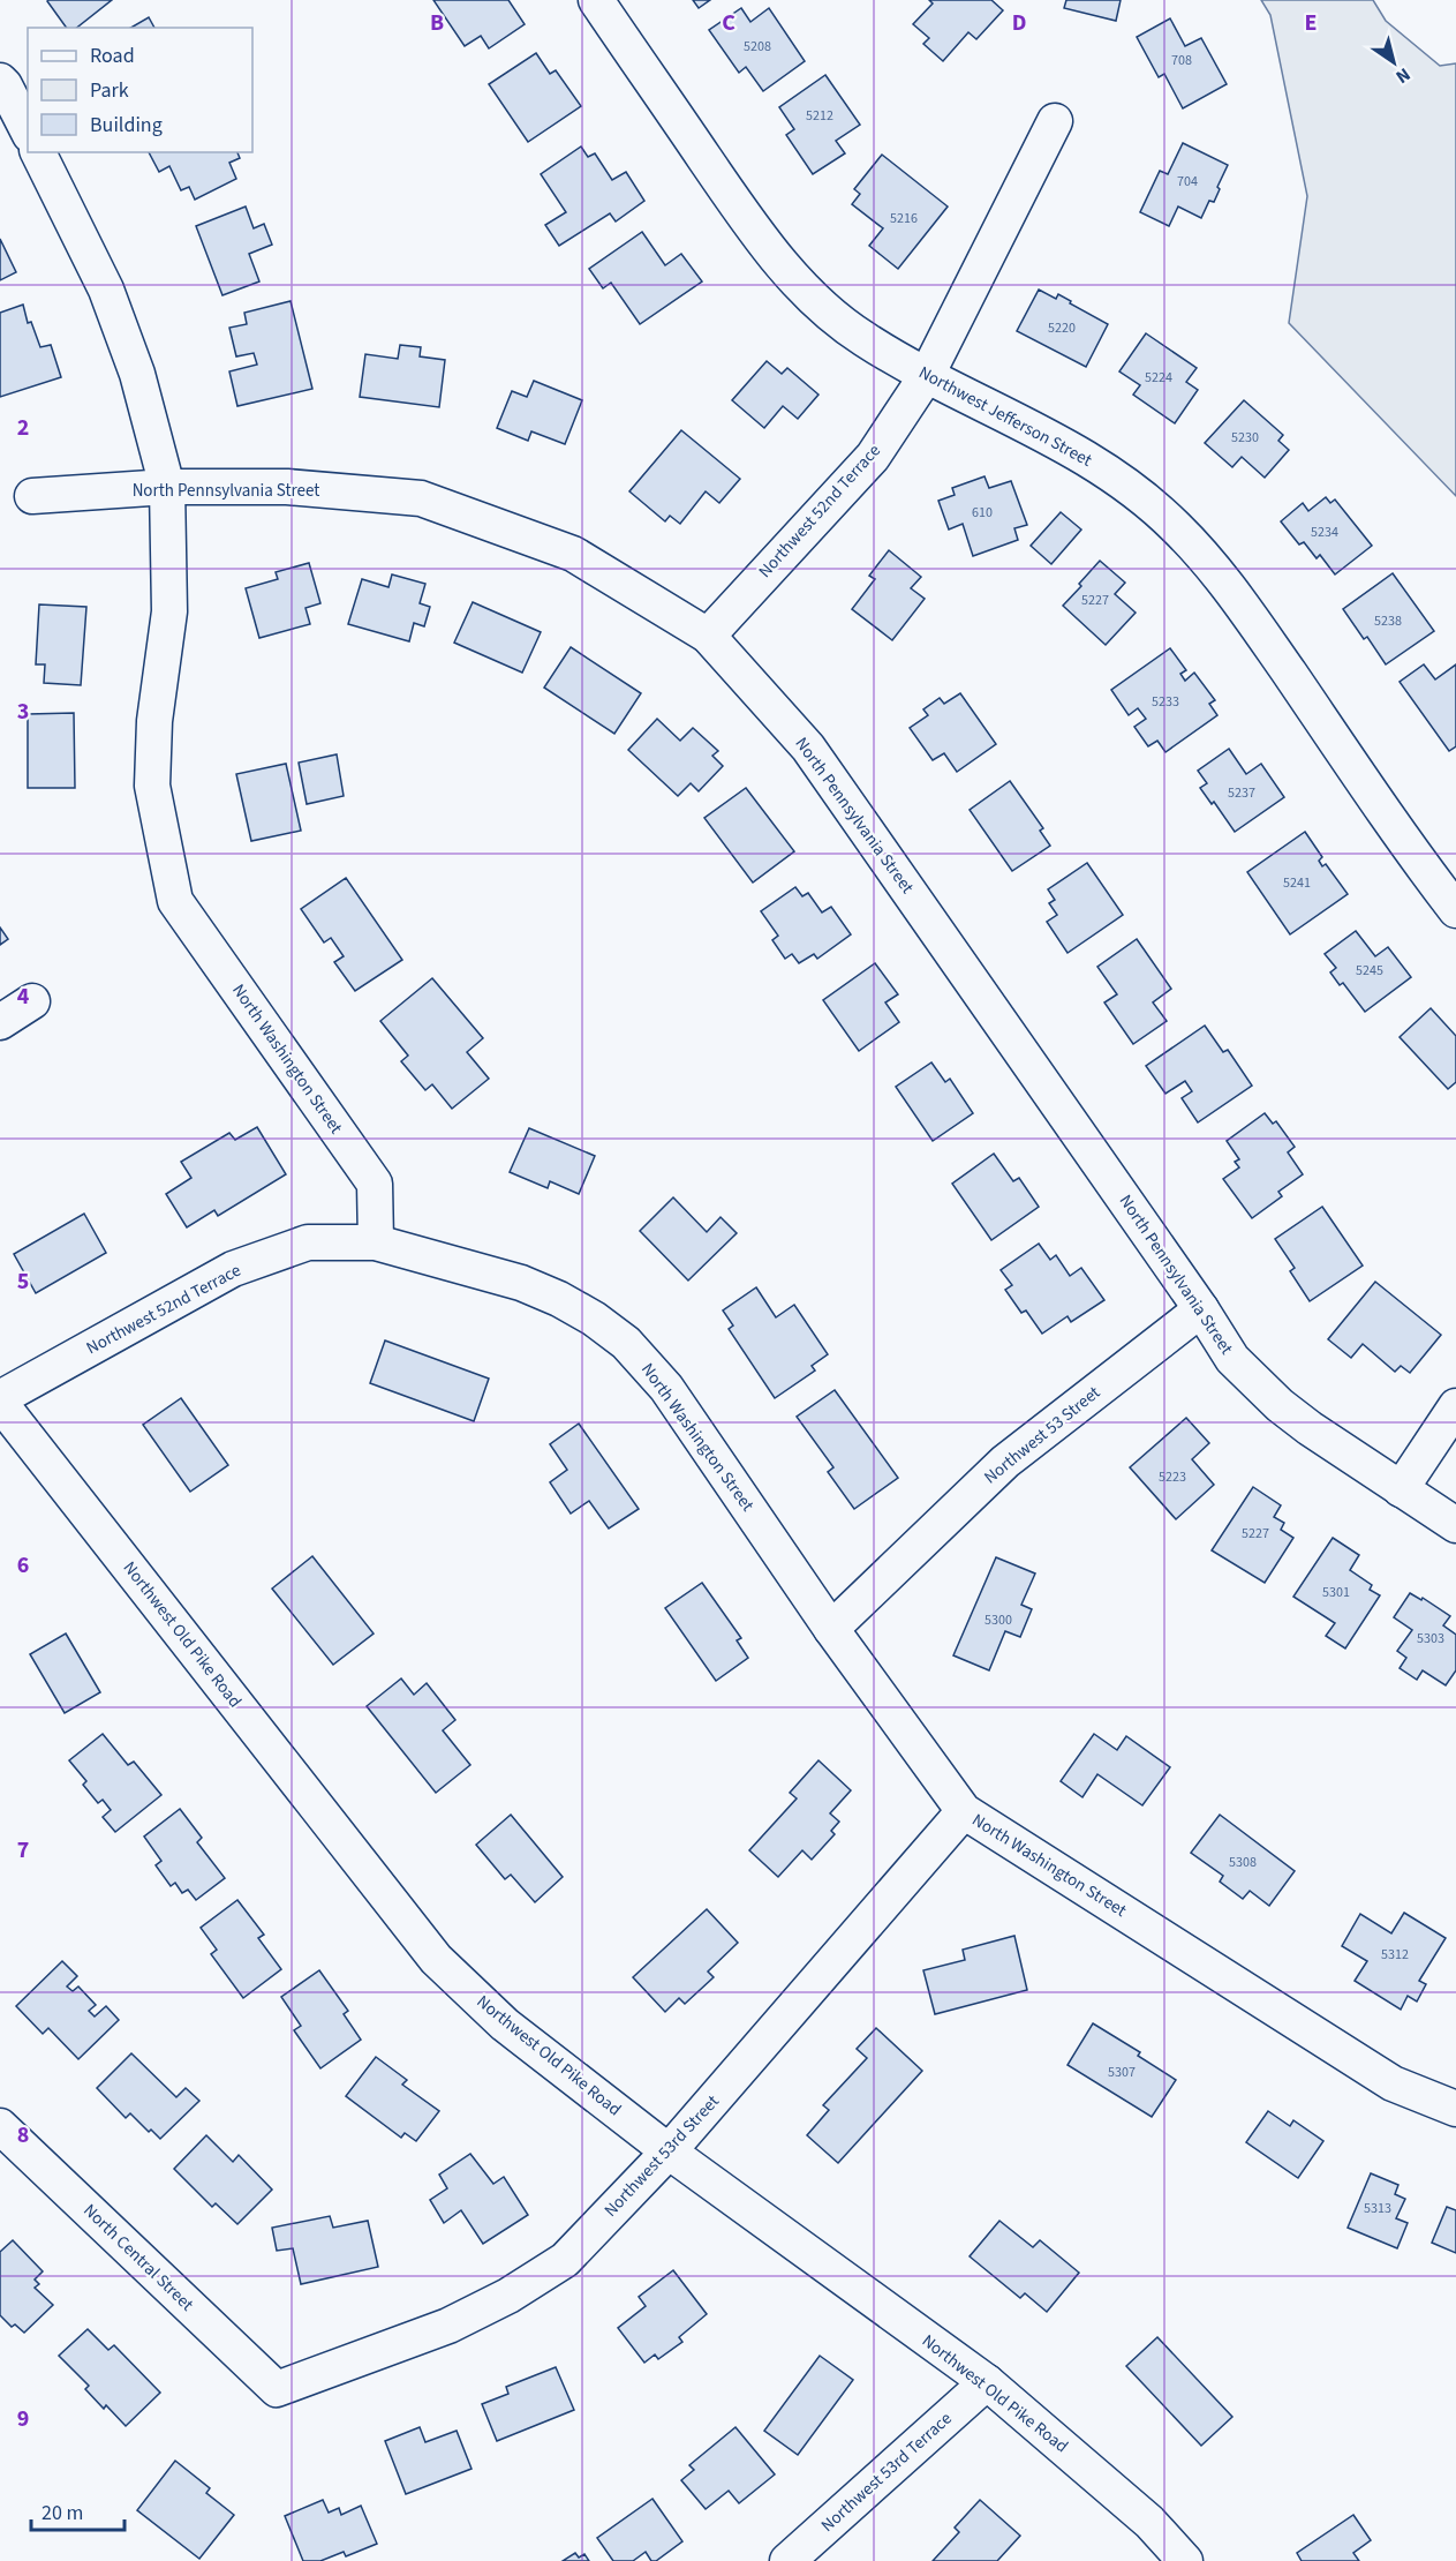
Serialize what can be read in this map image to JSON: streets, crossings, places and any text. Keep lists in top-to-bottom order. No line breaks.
{"streets":{"street":["Northwest Jefferson Street","North Pennsylvania Street","Northwest 52nd Terrace","North Washington Street","Northwest 53 Street","Northwest Old Pike Road","Northwest 53rd Street","North Central Street","Northwest 53rd Terrace"]},"crossings":[["Northwest Jefferson Street","Northwest 52nd Terrace"],["North Pennsylvania Street","Northwest 52nd Terrace"],["North Pennsylvania Street","North Washington Street"],["North Pennsylvania Street","Northwest 53 Street"],["Northwest 52nd Terrace","North Washington Street"],["Northwest 52nd Terrace","Northwest Old Pike Road"],["North Washington Street","Northwest 53 Street"],["North Washington Street","Northwest 53rd Street"],["Northwest Old Pike Road","Northwest 53rd Street"],["Northwest Old Pike Road","Northwest 53rd Terrace"],["Northwest 53rd Street","North Central Street"]],"house_numbers":["5208","708","5212","704","5216","5220","5224","5230","610","5234","5227","5238","5233","5237","5241","5245","5223","5227","5301","5300","5303","5308","5312","5307","5313"],"legend":["Road","Park","Building"],"scale_bar":"20 m","north":"bottom right","grid":{"columns":["B","C","D","E"],"rows":["2","3","4","5","6","7","8","9"]}}
